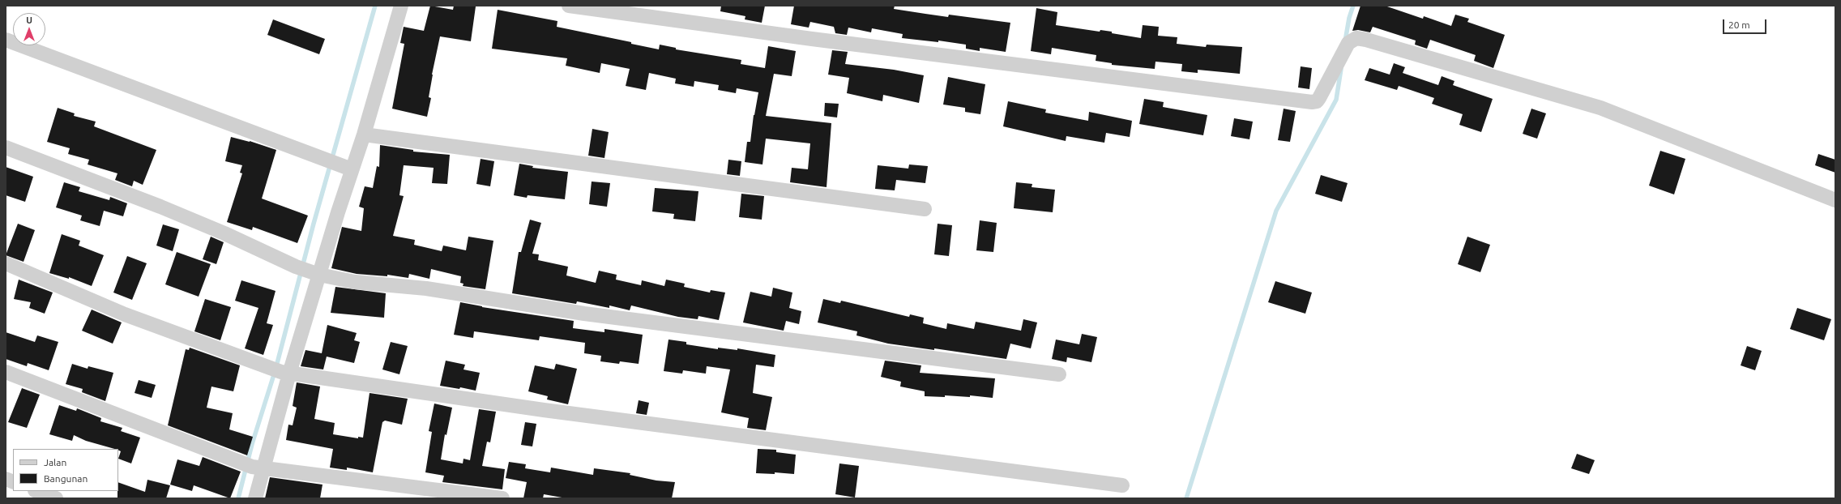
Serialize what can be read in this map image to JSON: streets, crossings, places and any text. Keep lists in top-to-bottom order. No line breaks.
{"legend":["Jalan","Bangunan"],"scale_bar":"20 m","north":"top"}
